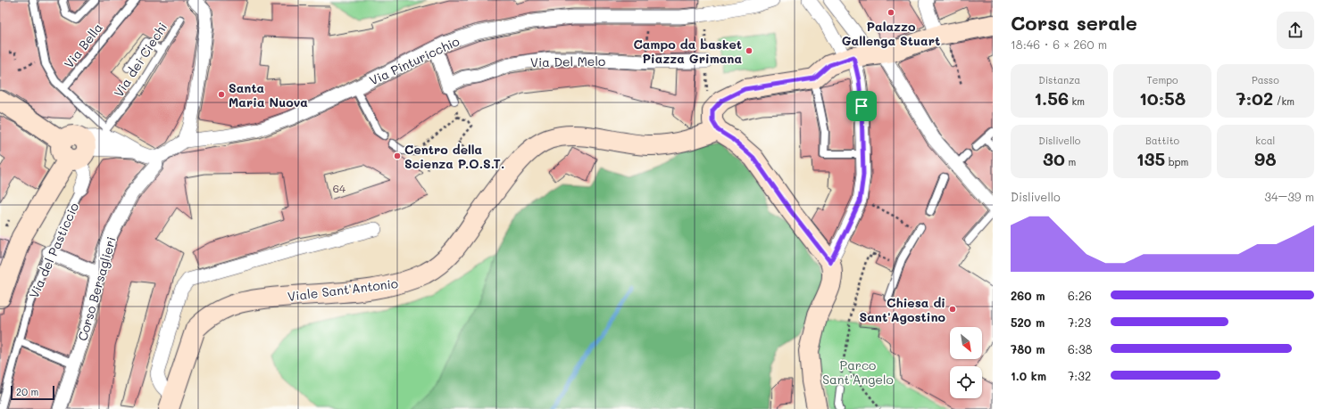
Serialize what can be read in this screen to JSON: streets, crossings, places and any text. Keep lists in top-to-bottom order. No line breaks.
{"streets":{"main road":["Viale Sant'Antonio"],"street":["Via Pinturicchio","Via Del Melo","Via del Pasticcio","Corso Bersaglieri"],"lane":["Via Bella","Via dei Ciechi"]},"crossings":[["Via Pinturicchio","Corso Bersaglieri"]],"parks":["Parco Sant'Angelo"],"places":["Palazzo Gallenga Stuart","Campo da basket Piazza Grimana","Santa Maria Nuova","Centro della Scienza P.O.S.T.","Chiesa di Sant'Agostino"],"house_numbers":["64"],"scale_bar":"20 m","north":"bottom right","page":{"heading":["Corsa serale","18:46 · 6 × 260 m"],"stats":[["Distanza","1.56 km"],["Tempo","10:58"],["Passo","7:02 /km"],["Dislivello","30 m"],["Battito","135 bpm"],["kcal","98"]],"chart":["Dislivello","34–39 m"],"list":[{"name":"260 m","note":"6:26"},{"name":"520 m","note":"7:23"},{"name":"780 m","note":"6:38"},{"name":"1.0 km","note":"7:32"}],"scale":"20 m"}}
